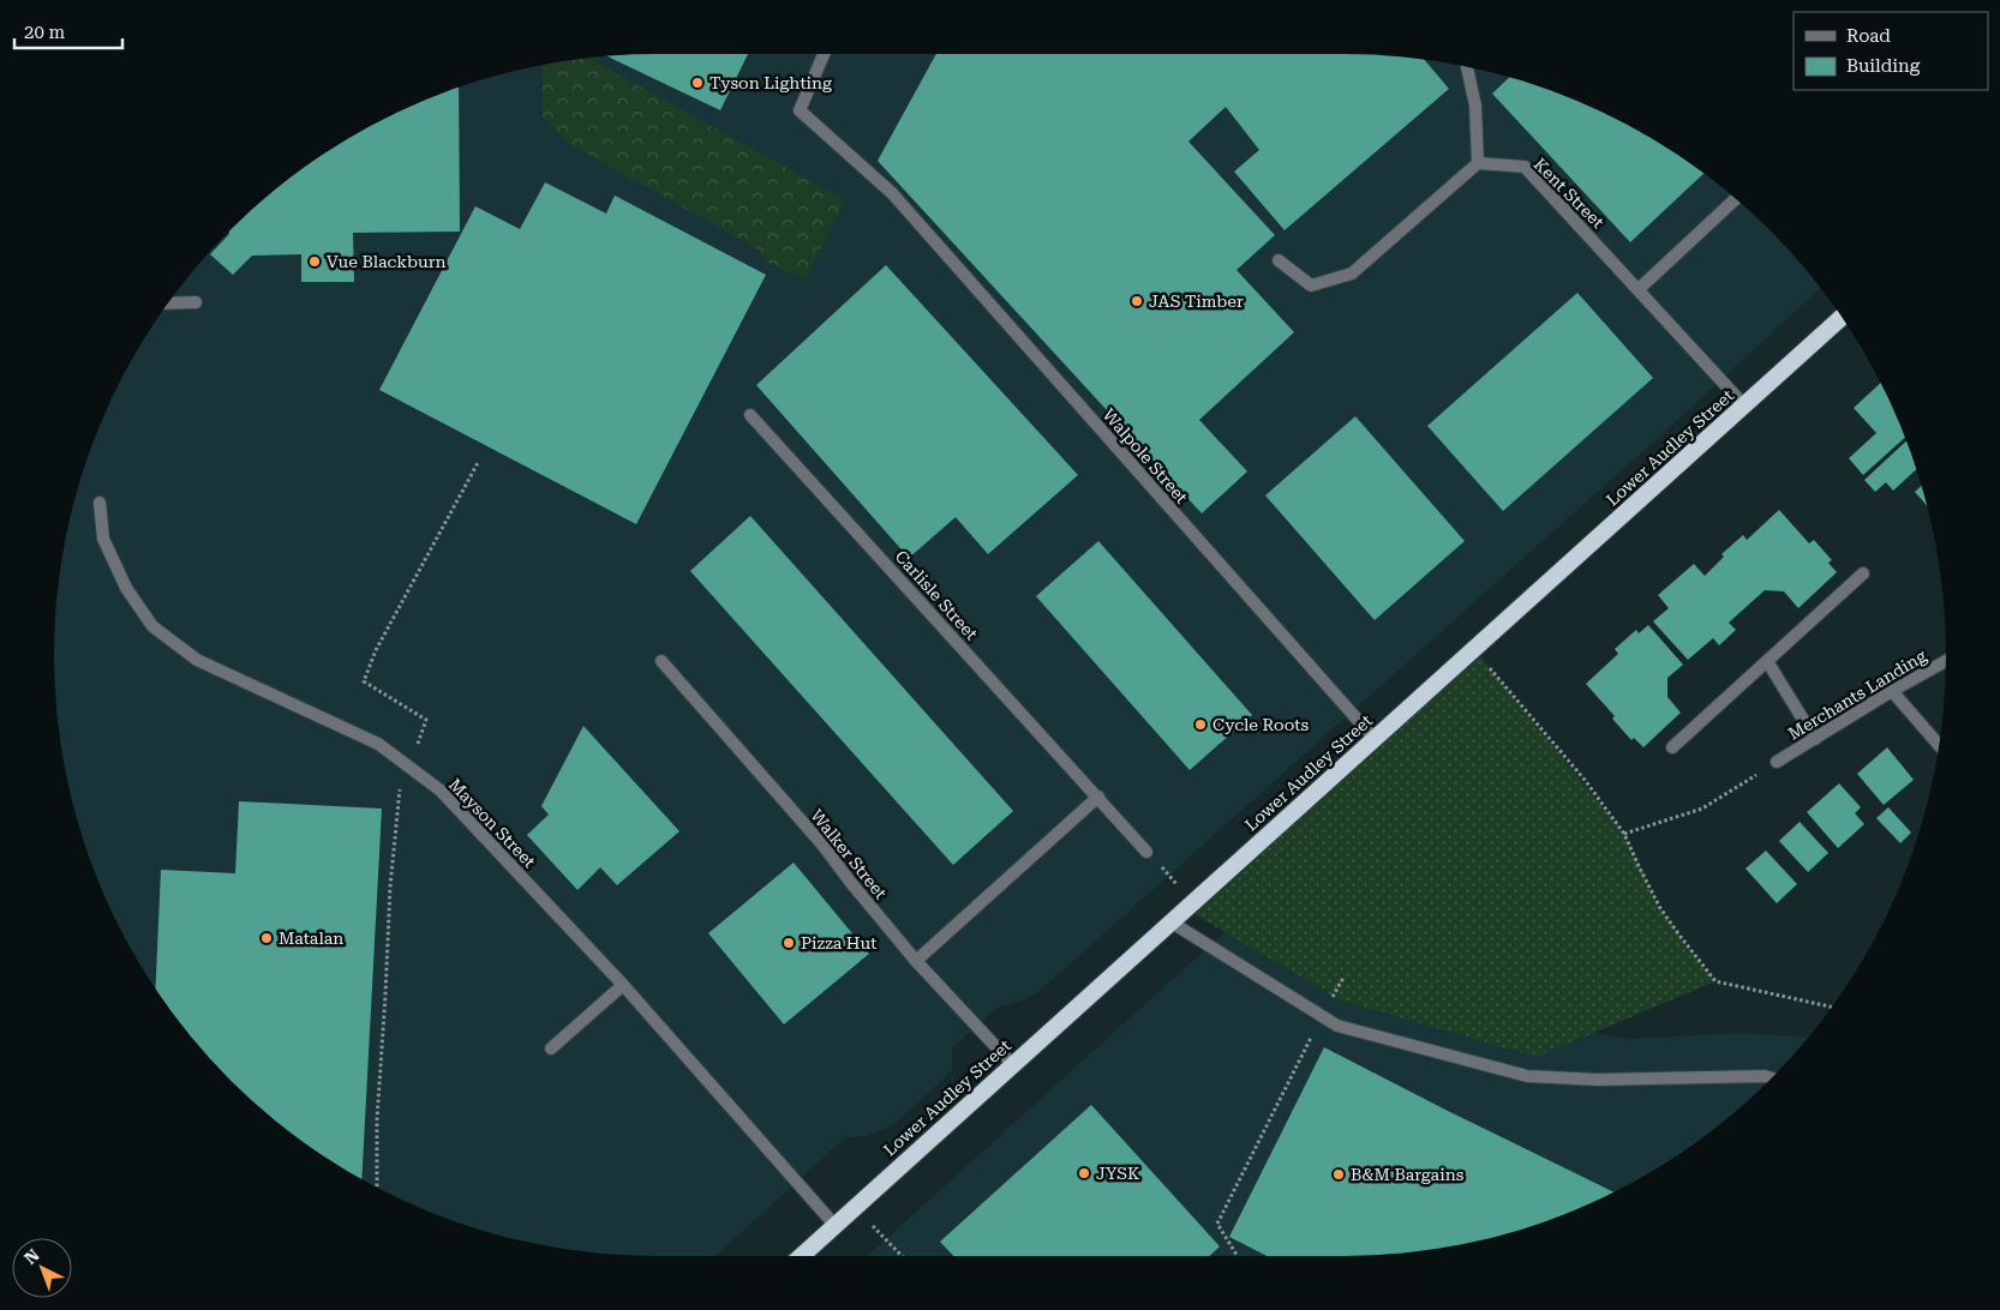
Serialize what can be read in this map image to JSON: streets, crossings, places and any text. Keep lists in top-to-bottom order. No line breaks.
{"streets":{"highway":["Lower Audley Street"],"street":["Kent Street","Walpole Street","Carlisle Street","Merchants Landing","Mayson Street","Walker Street"]},"crossings":[["Kent Street","Lower Audley Street"],["Lower Audley Street","Walpole Street"],["Lower Audley Street","Mayson Street"],["Lower Audley Street","Walker Street"]],"places":["Tyson Lighting","Vue Blackburn","JAS Timber","Cycle Roots","Matalan","Pizza Hut","JYSK","B&M Bargains"],"legend":["Road","Building"],"scale_bar":"20 m","north":"top left"}
